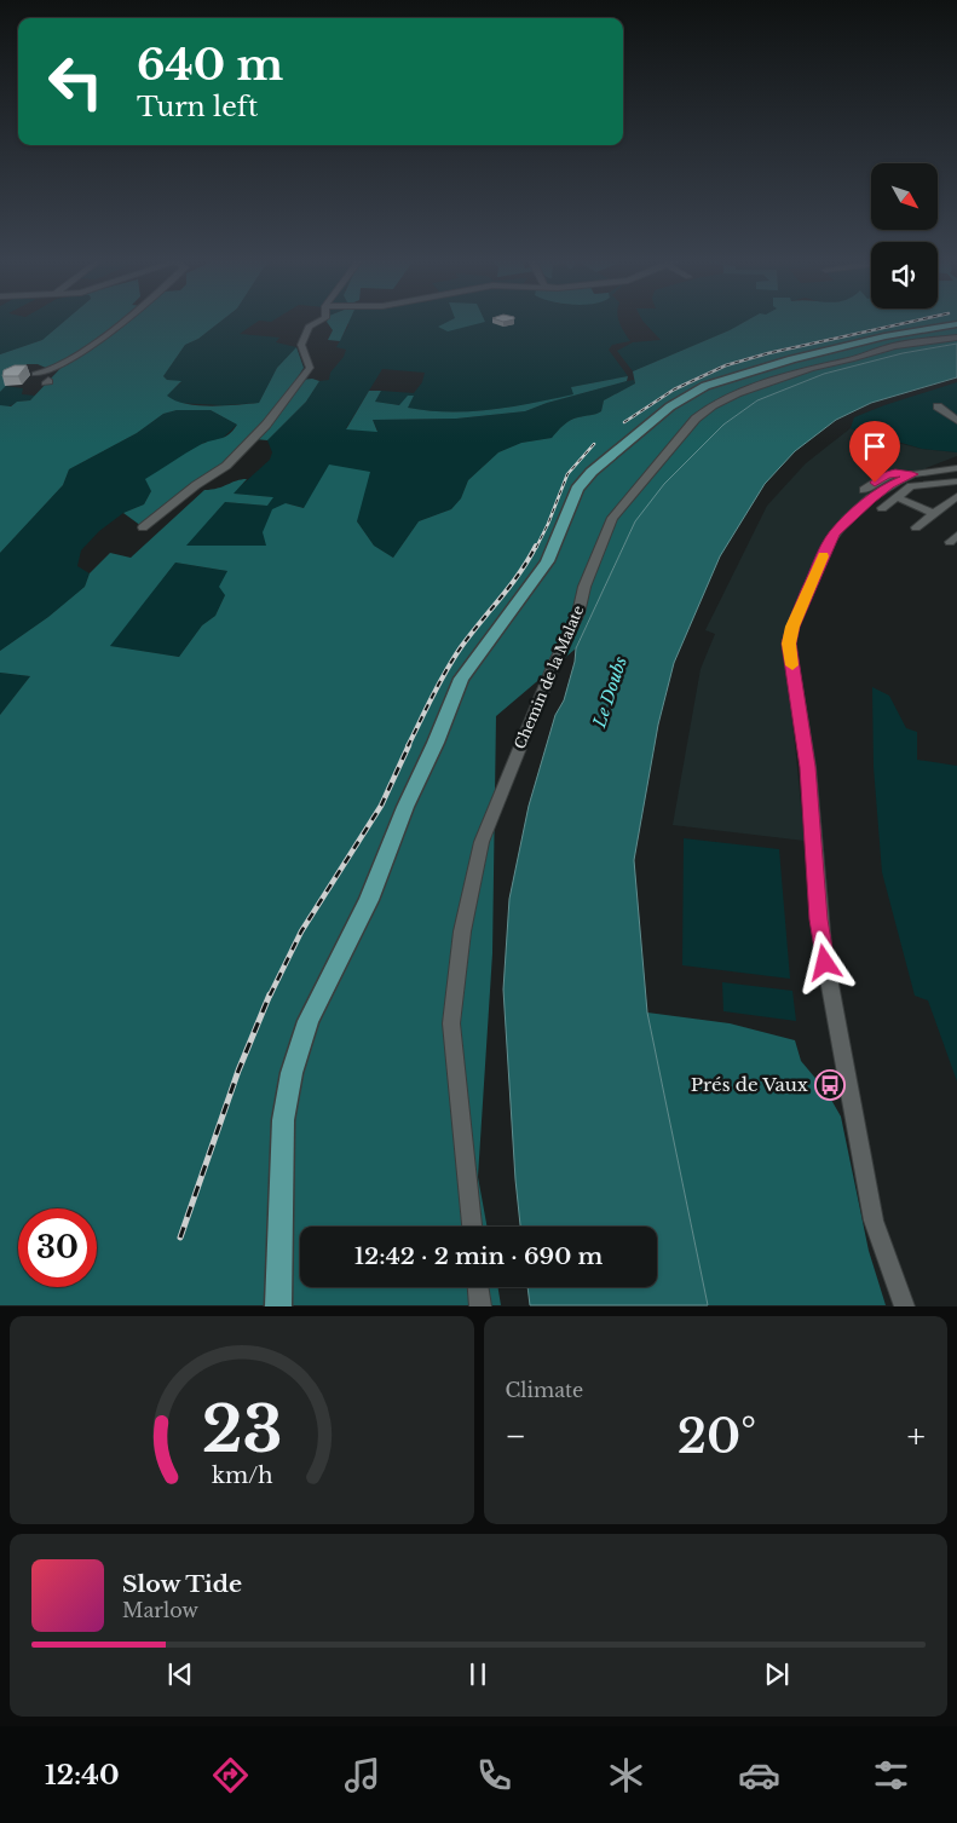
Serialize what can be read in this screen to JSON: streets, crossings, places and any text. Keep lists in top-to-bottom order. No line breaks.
{"streets":{"street":["Chemin de la Malate"]},"water":["Le Doubs"],"places":{"bus stop":["Prés de Vaux"]},"north":"bottom right","page":{"turn":["640 m","Turn left"],"limit":"30","trip":"12:42 · 2 min · 690 m","tile":"Climate","heat":["−","20°","+"],"song":["Slow Tide","Marlow"],"tabs":"12:40","gauge":["23","km/h"]}}
